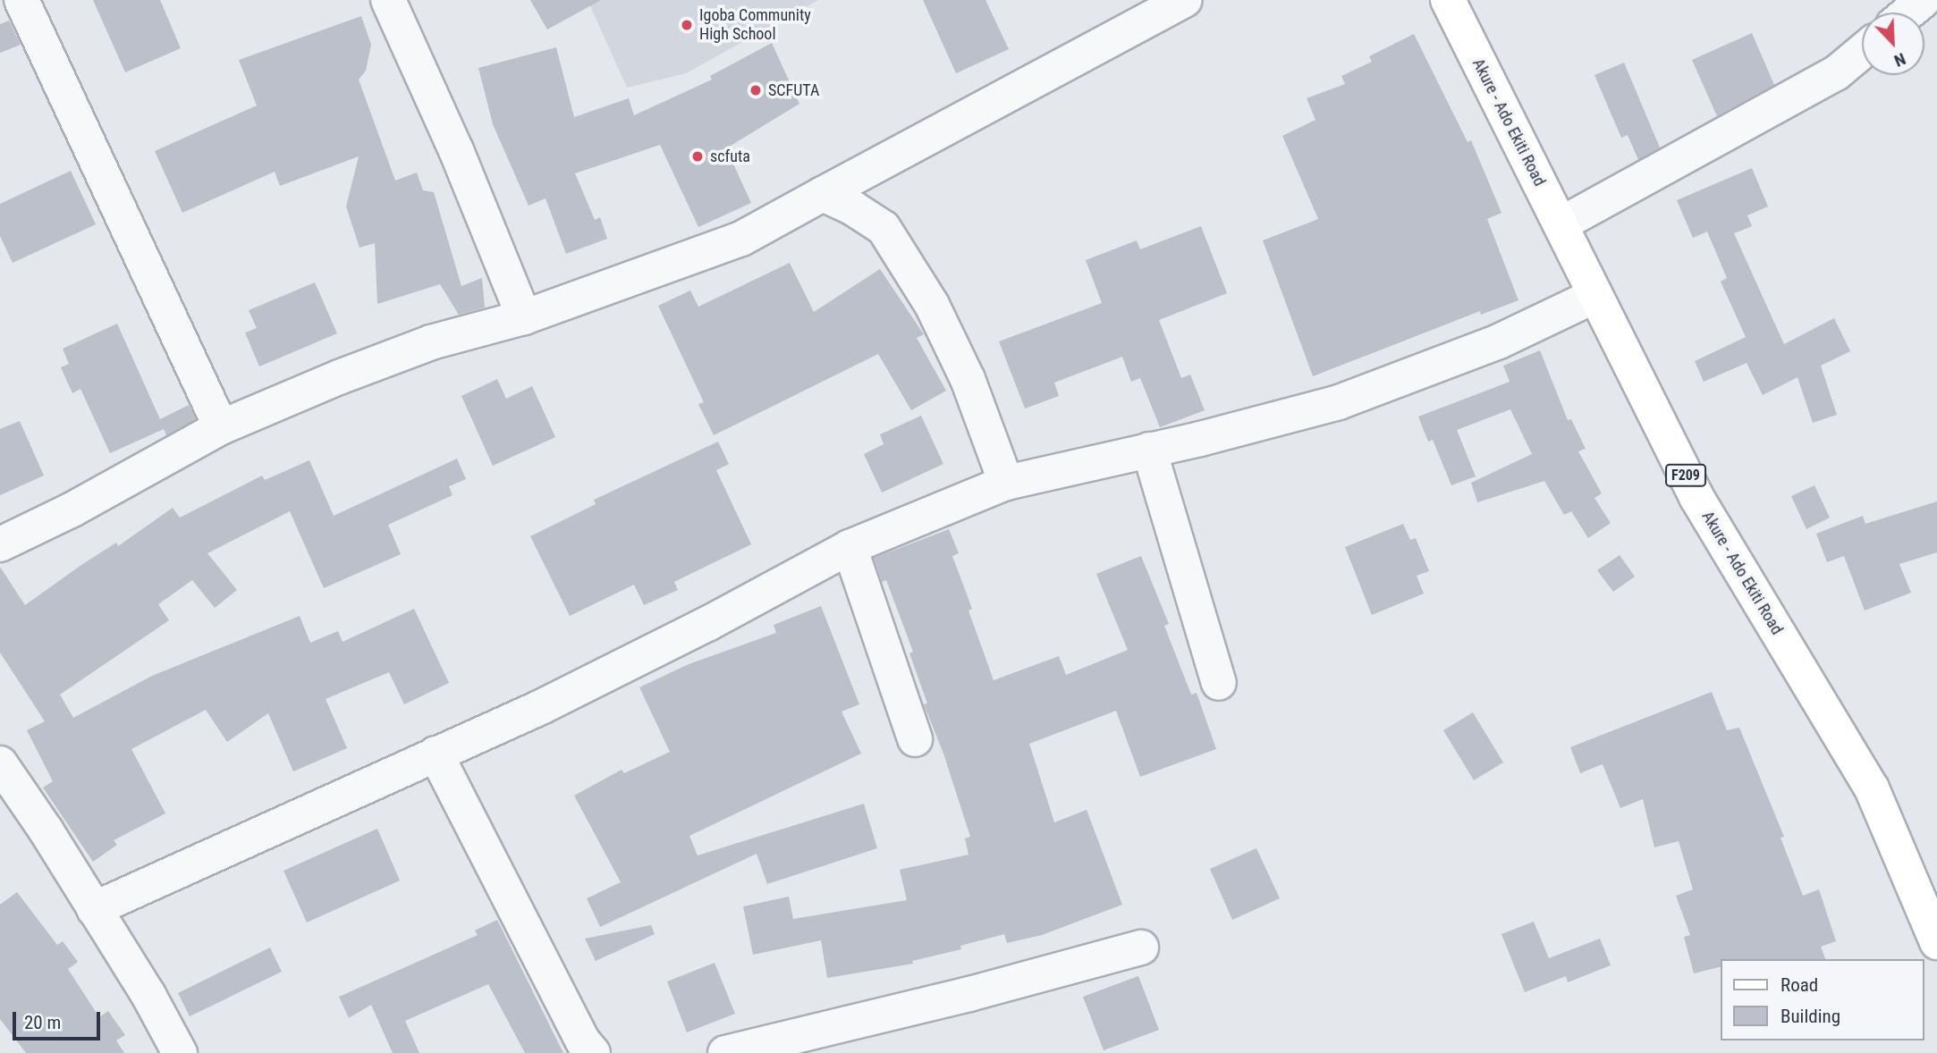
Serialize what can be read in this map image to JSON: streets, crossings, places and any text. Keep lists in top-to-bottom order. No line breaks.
{"streets":{"main road":["Akure - Ado Ekiti Road","F209"]},"places":["Igoba Community High School","SCFUTA","scfuta"],"legend":["Road","Building"],"scale_bar":"20 m","north":"bottom right"}
